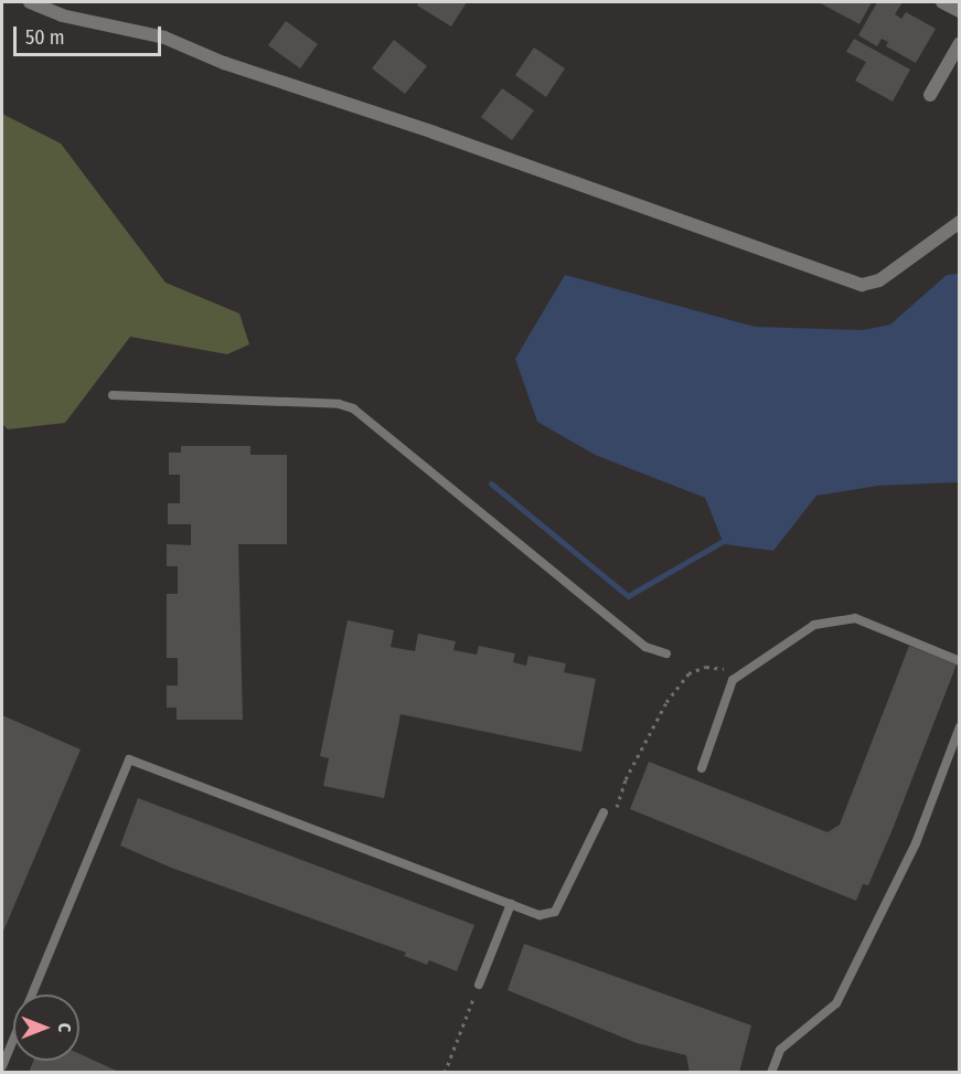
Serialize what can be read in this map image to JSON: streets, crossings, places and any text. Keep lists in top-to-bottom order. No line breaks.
{"scale_bar":"50 m","north":"right"}
